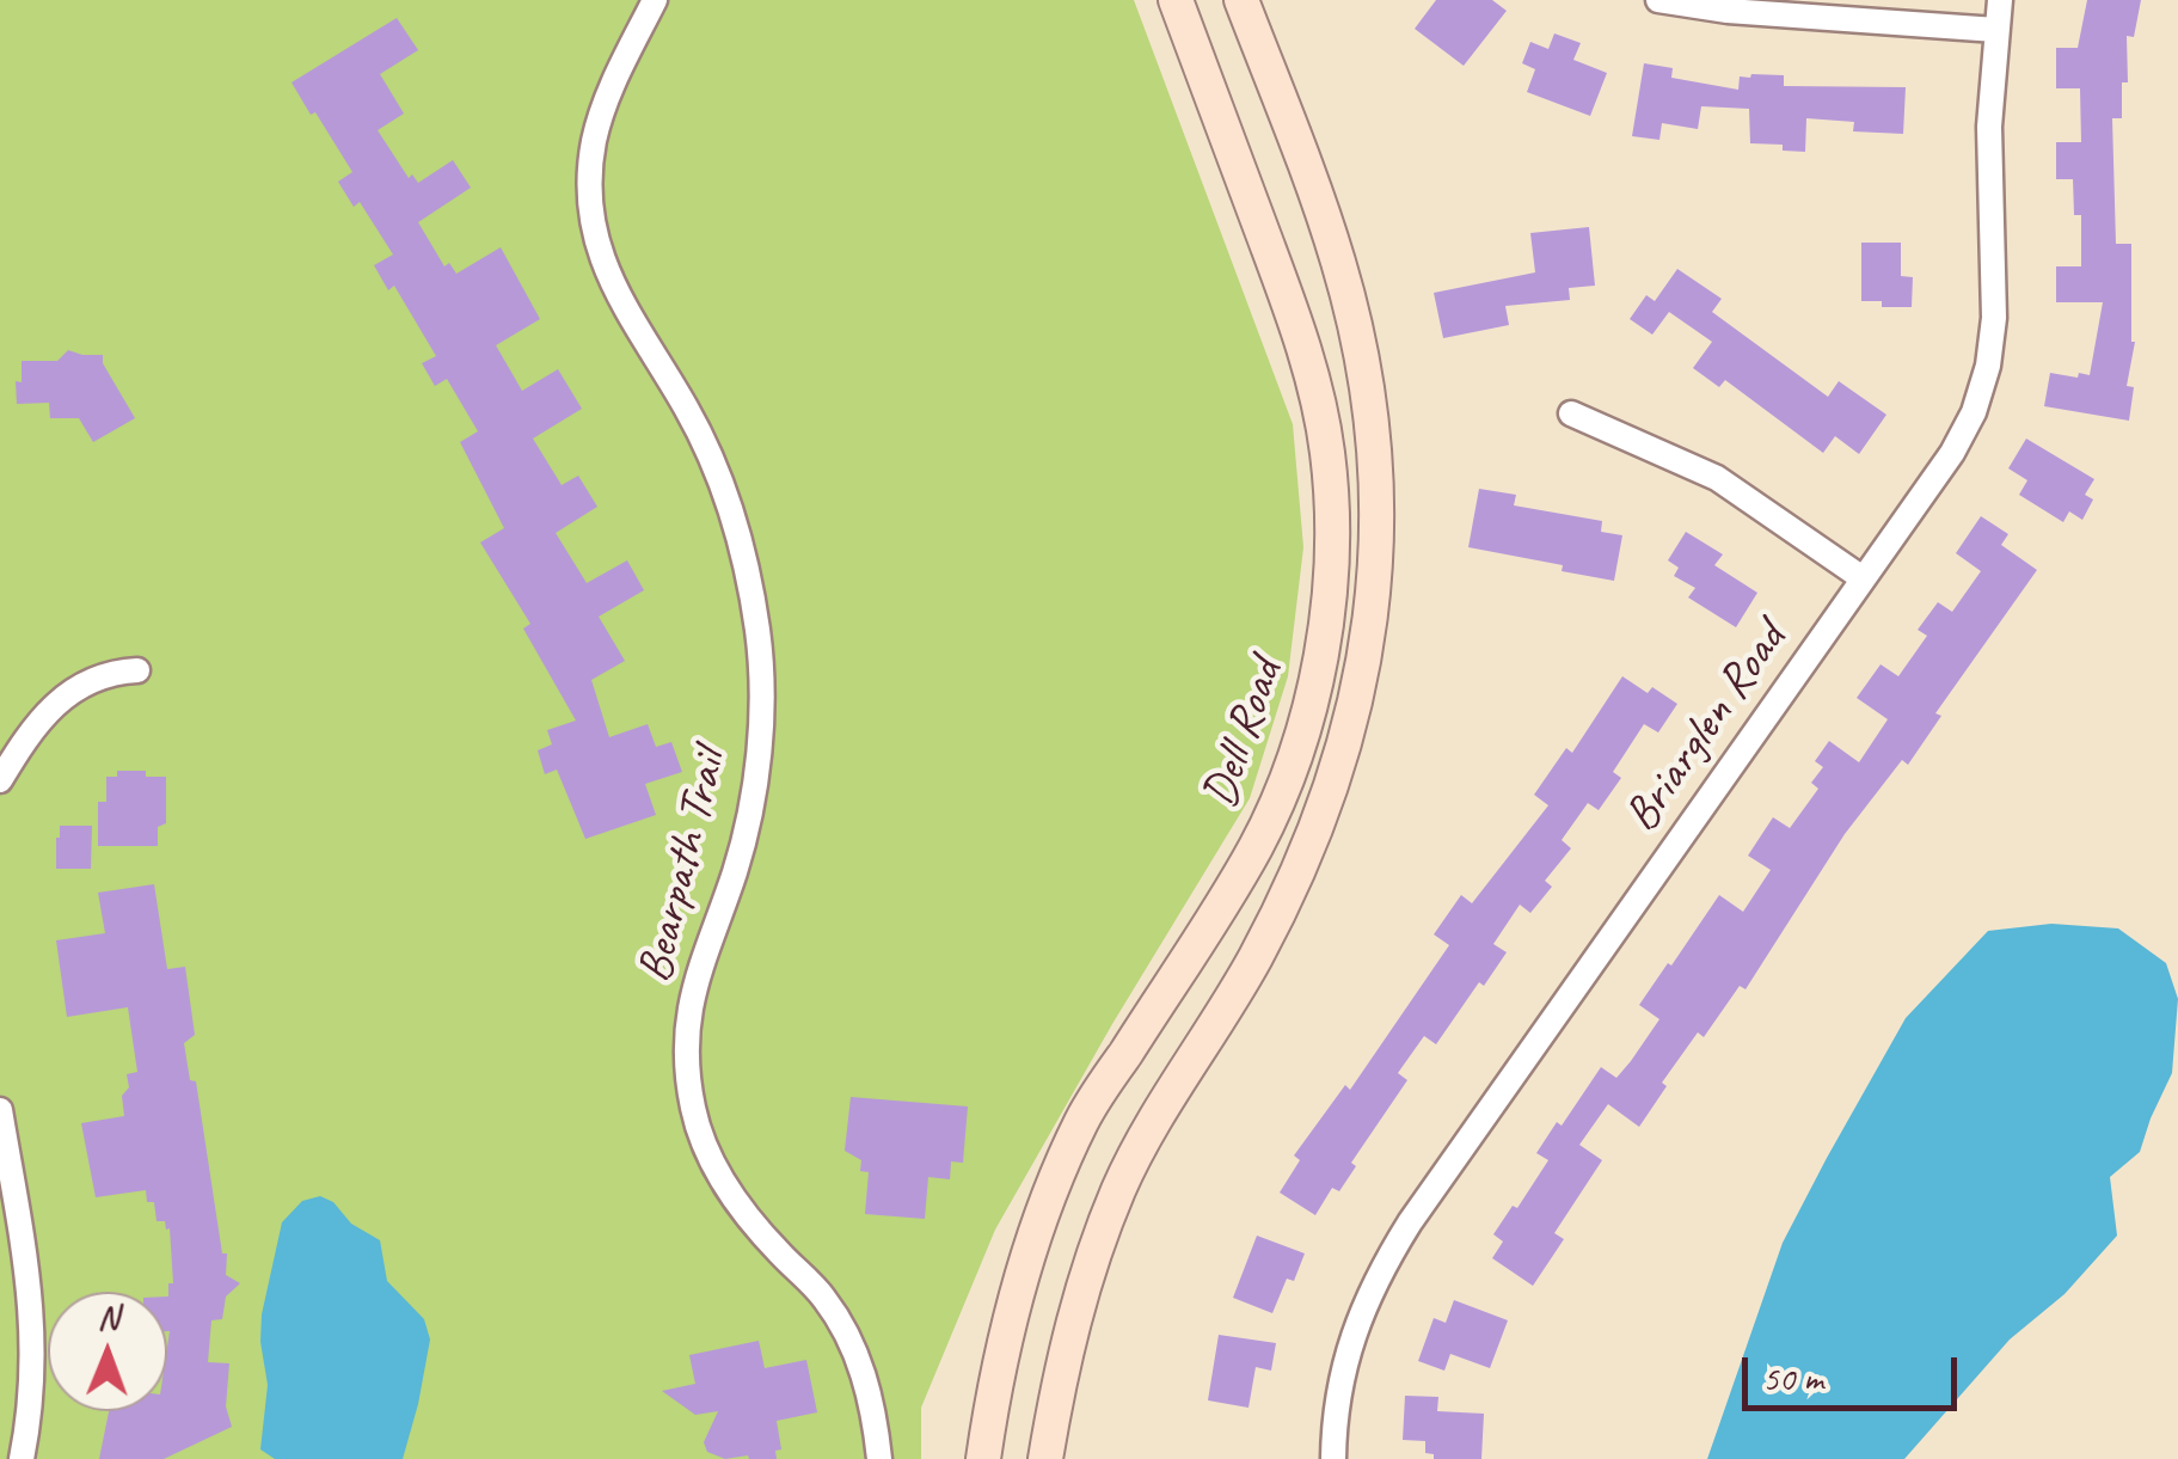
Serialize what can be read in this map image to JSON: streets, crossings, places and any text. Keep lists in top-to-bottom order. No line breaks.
{"streets":{"main road":["Dell Road"],"street":["Briarglen Road","Bearpath Trail"]},"scale_bar":"50 m","north":"top"}
